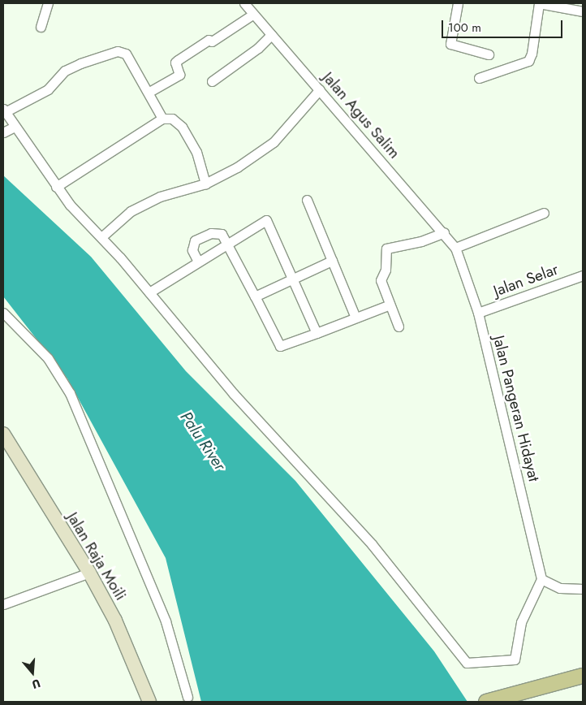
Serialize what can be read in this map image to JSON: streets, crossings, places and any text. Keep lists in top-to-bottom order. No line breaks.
{"streets":{"street":["Jalan Agus Salim","Jalan Selar","Jalan Pangeran Hidayat","Jalan Raja Moili"]},"crossings":[["Jalan Agus Salim","Jalan Pangeran Hidayat"],["Jalan Selar","Jalan Pangeran Hidayat"]],"water":["Palu River"],"scale_bar":"100 m","north":"bottom"}
